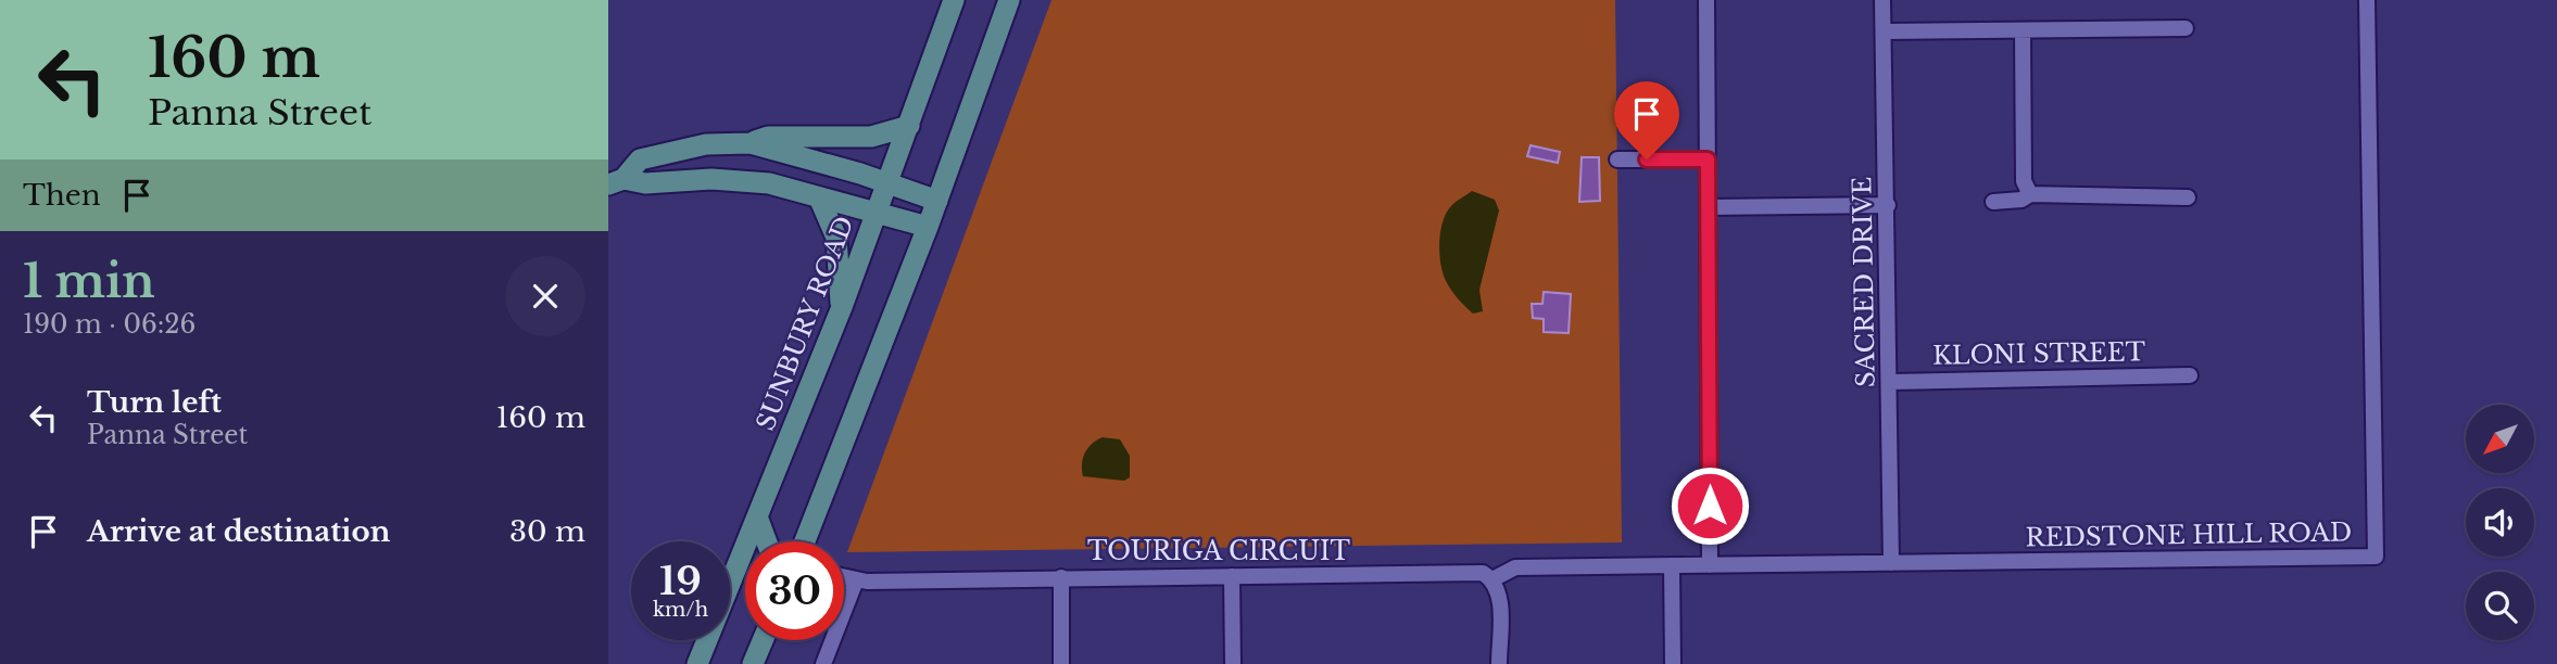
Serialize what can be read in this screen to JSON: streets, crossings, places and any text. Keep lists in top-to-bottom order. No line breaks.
{"streets":{"main road":["SUNBURY ROAD"],"street":["SACRED DRIVE","KLONI STREET","REDSTONE HILL ROAD","TOURIGA CIRCUIT"]},"crossings":[["SACRED DRIVE","KLONI STREET"],["SACRED DRIVE","REDSTONE HILL ROAD"],["REDSTONE HILL ROAD","TOURIGA CIRCUIT"]],"north":"bottom left","page":{"turn":["160 m","Panna Street"],"then":"Then","heading":["1 min","190 m · 06:26"],"list":[{"name":"Turn left","note":"Panna Street","value":"160 m"},{"name":"Arrive at destination","value":"30 m"}],"speed":"19 km/h","limit":"30"}}
